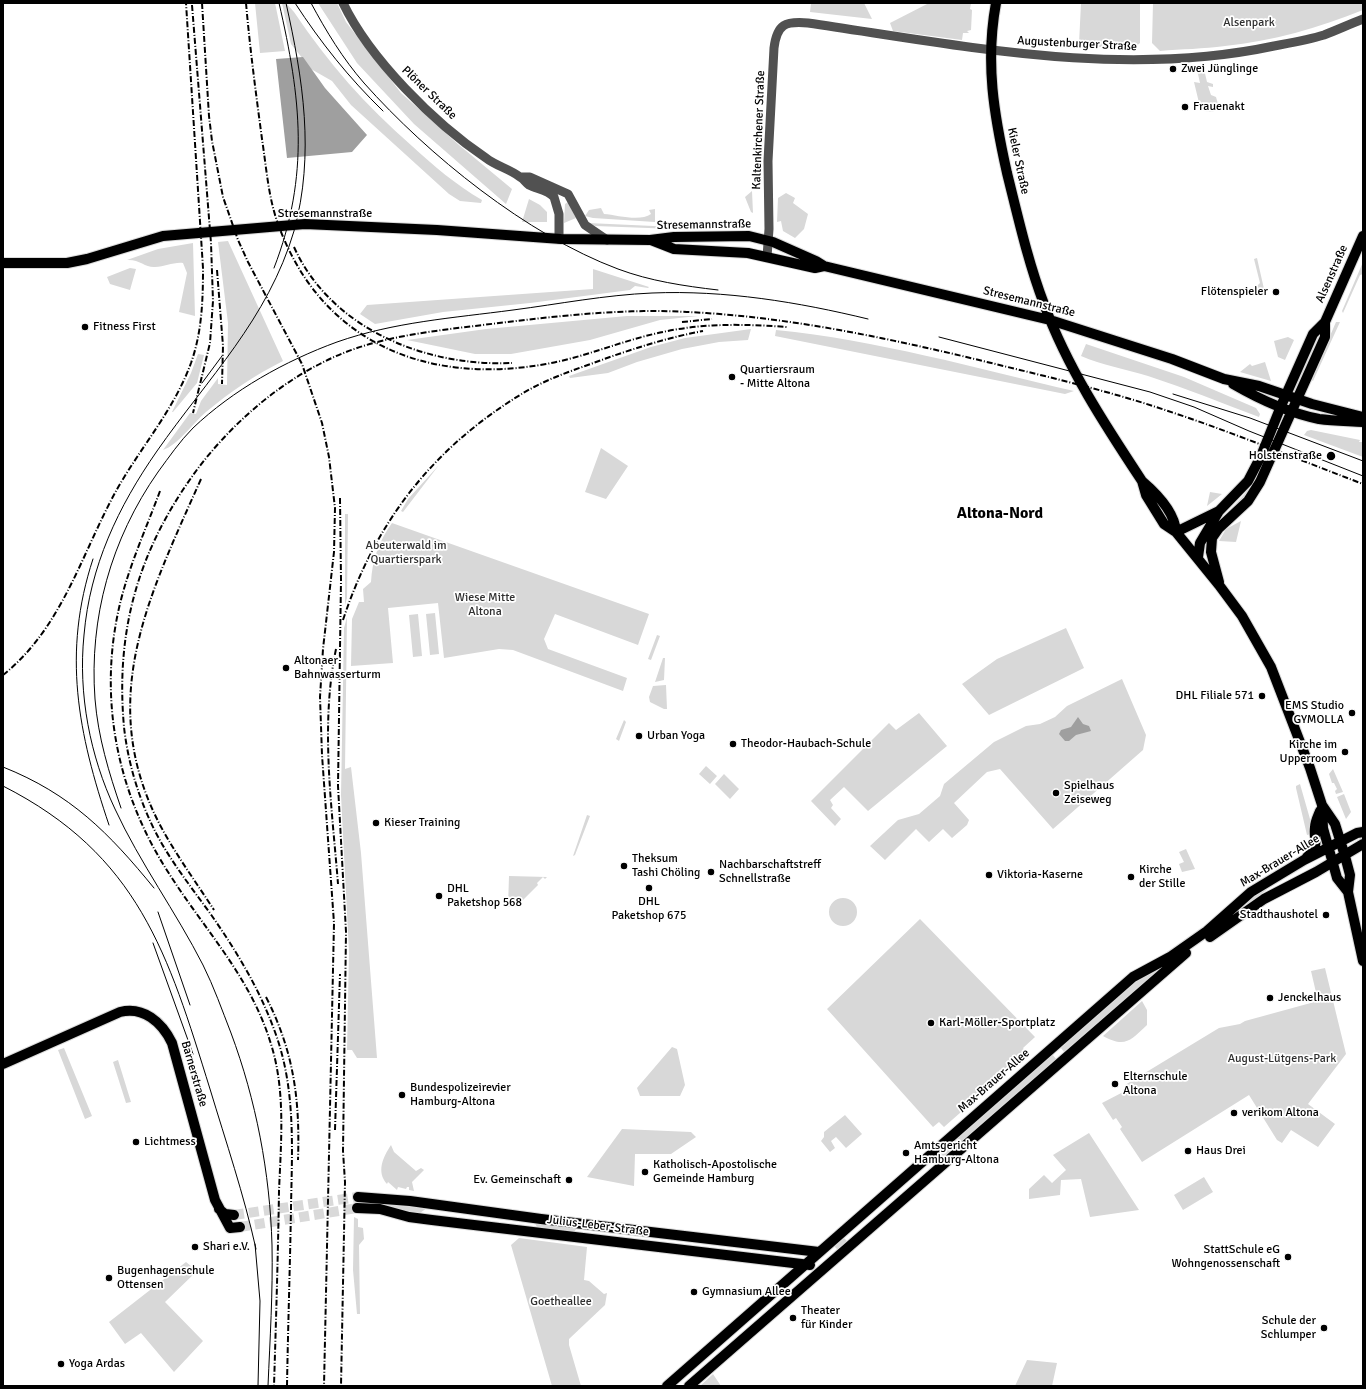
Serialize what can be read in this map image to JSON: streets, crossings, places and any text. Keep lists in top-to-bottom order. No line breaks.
{"streets":{"main road":["Kieler Straße","Stresemannstraße","Alsenstraße","Max-Brauer-Allee","Barnerstraße","Julius-Leber-Straße"],"street":["Augustenburger Straße","Plöner Straße","Kaltenkirchener Straße"]},"crossings":[["Augustenburger Straße","Kaltenkirchener Straße"],["Augustenburger Straße","Kieler Straße"],["Plöner Straße","Stresemannstraße"],["Kaltenkirchener Straße","Stresemannstraße"],["Kieler Straße","Stresemannstraße"],["Stresemannstraße","Alsenstraße"],["Max-Brauer-Allee","Julius-Leber-Straße"]],"districts":["Altona-Nord"],"parks":["Alsenpark","Abeuterwald im Quartierspark","Wiese Mitte Altona","August-Lütgens-Park","Goetheallee"],"places":["Zwei Jünglinge","Frauenakt","Flötenspieler","Fitness First","Quartiersraum - Mitte Altona","Holstenstraße","Altonaer Bahnwasserturm","DHL Filiale 571","EMS Studio GYMOLLA","Urban Yoga","Theodor-Haubach-Schule","Kirche im Upperroom","Spielhaus Zeiseweg","Kieser Training","Theksum Tashi Chöling","Nachbarschaftstreff Schnellstraße","Viktoria-Kaserne","Kirche der Stille","DHL Paketshop 675","DHL Paketshop 568","Stadthaushotel","Jenckelhaus","Karl-Möller-Sportplatz","Elternschule Altona","Bundespolizeirevier Hamburg-Altona","verikom Altona","Lichtmess","Haus Drei","Amtsgericht Hamburg-Altona","Katholisch-Apostolische Gemeinde Hamburg","Ev. Gemeinschaft","Shari e.V.","StattSchule eG Wohngenossenschaft","Bugenhagenschule Ottensen","Gymnasium Allee","Theater für Kinder","Schule der Schlumper","Yoga Ardas"]}
